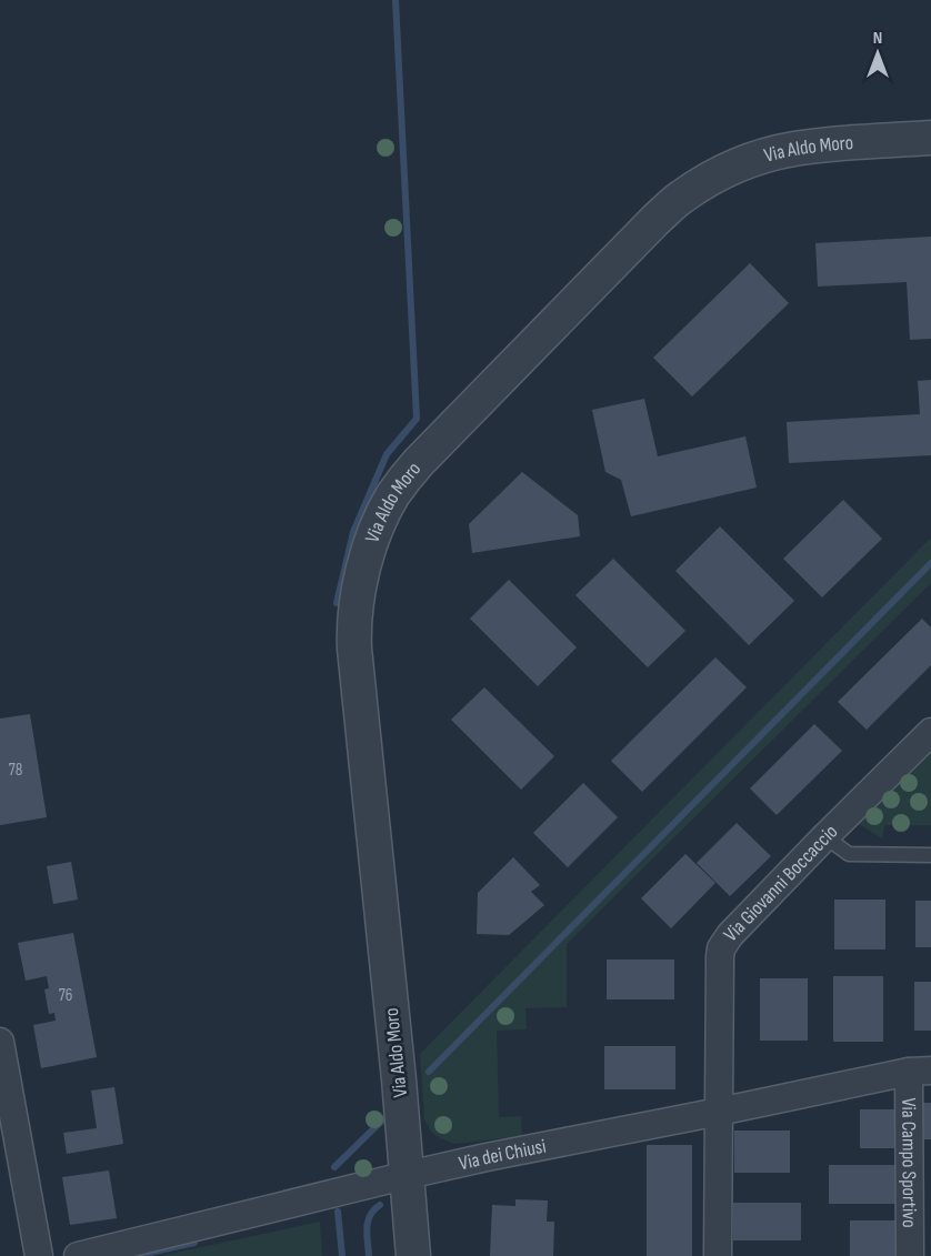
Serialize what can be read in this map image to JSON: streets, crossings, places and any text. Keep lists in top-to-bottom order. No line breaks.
{"streets":{"street":["Via Aldo Moro","Via Giovanni Boccaccio","Via dei Chiusi","Via Campo Sportivo"]},"crossings":[["Via Aldo Moro","Via dei Chiusi"],["Via Giovanni Boccaccio","Via dei Chiusi"],["Via dei Chiusi","Via Campo Sportivo"]],"house_numbers":["78","76"],"north":"top"}
